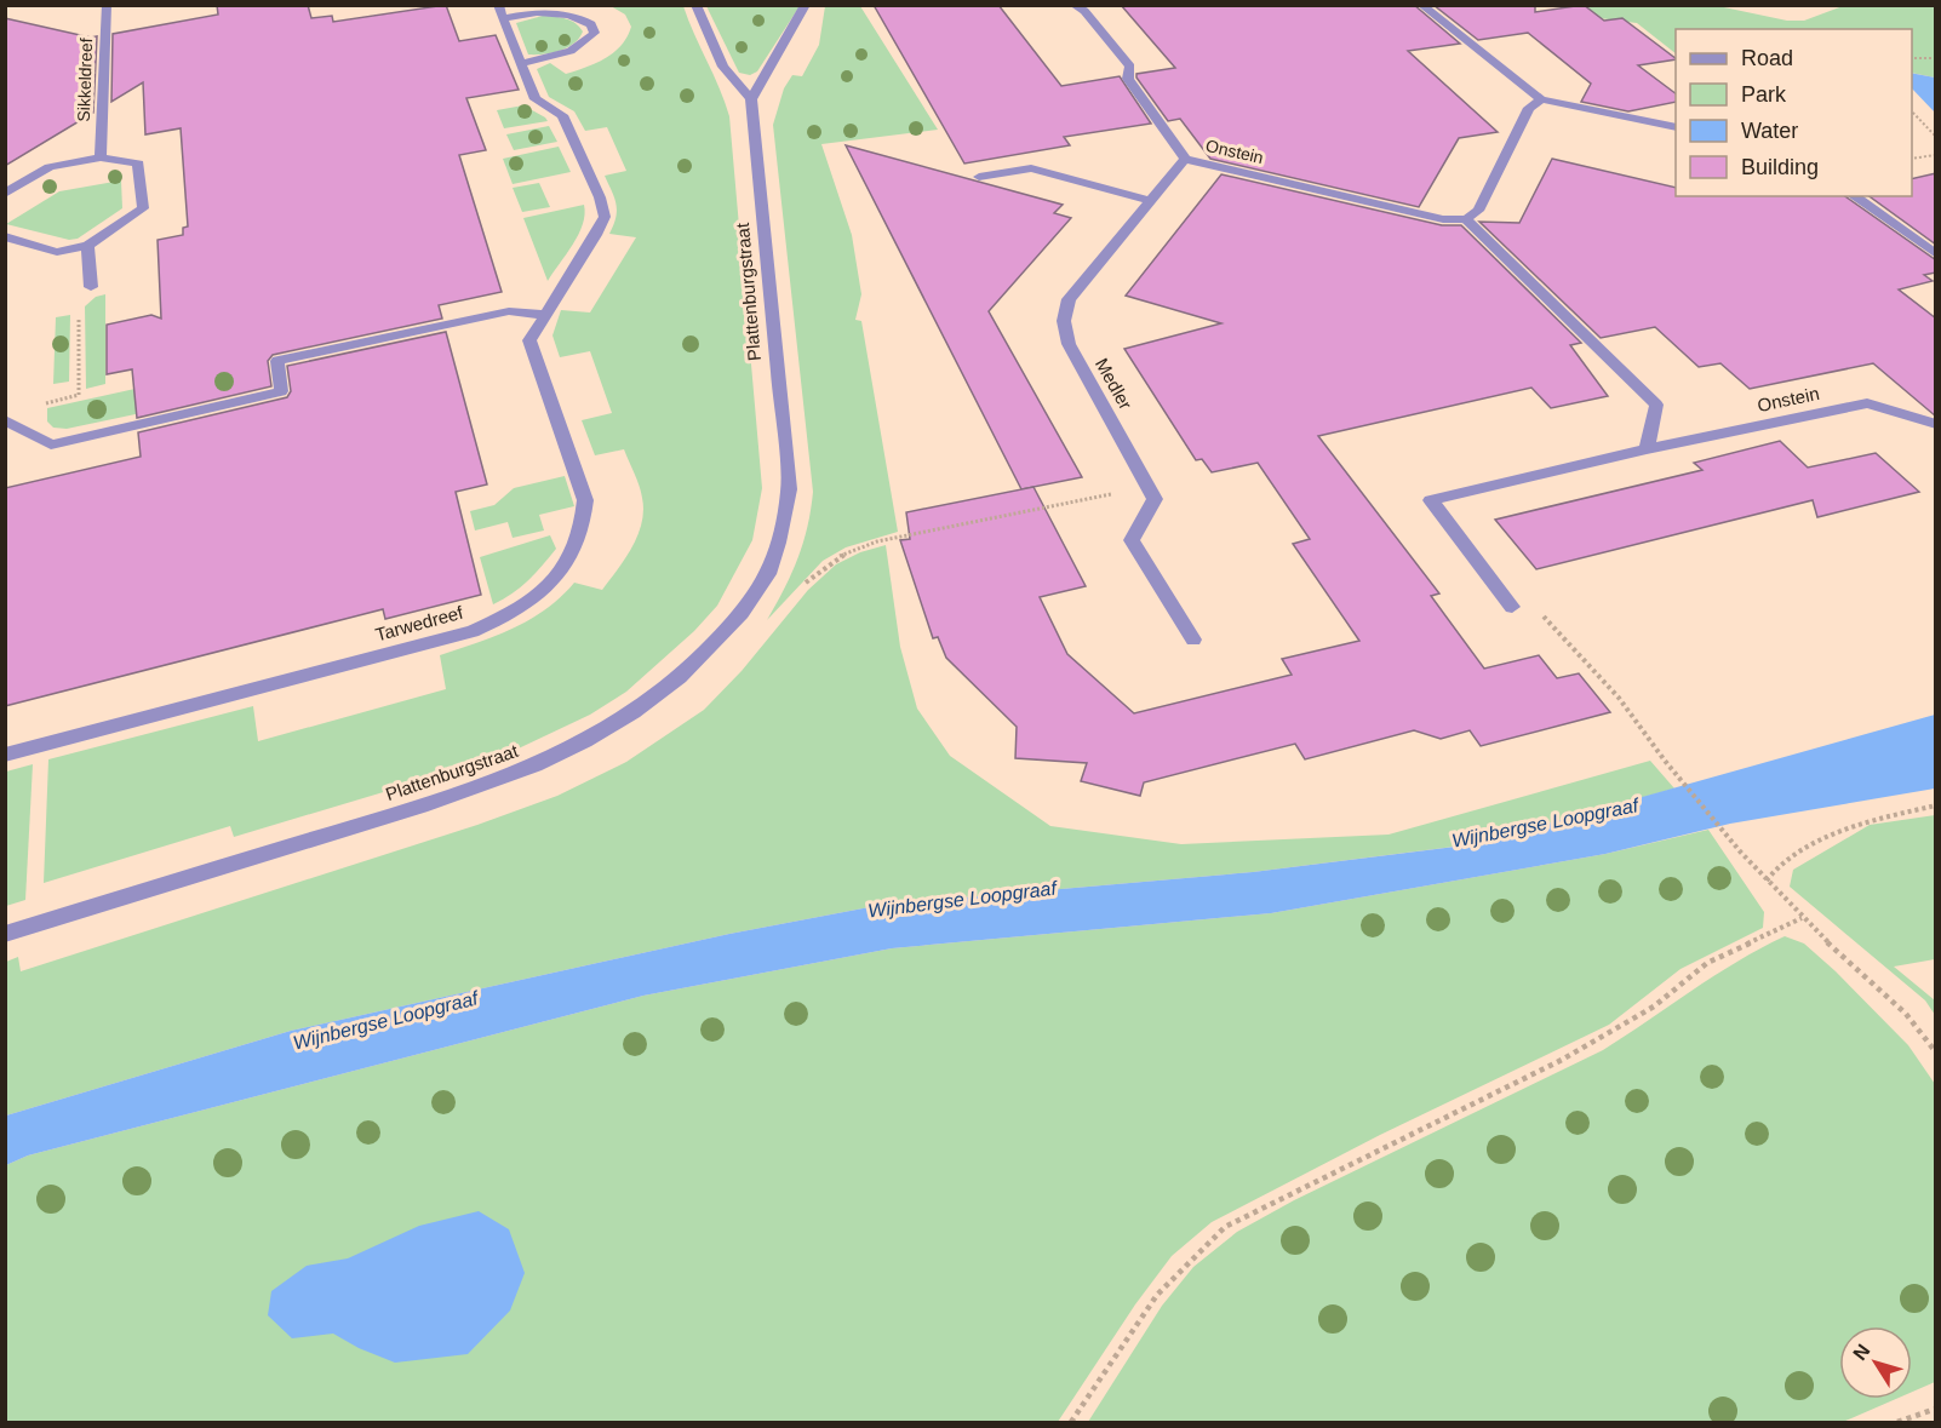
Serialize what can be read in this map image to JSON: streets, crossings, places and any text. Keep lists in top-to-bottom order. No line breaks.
{"streets":{"street":["Sikkeldreef","Onstein","Plattenburgstraat","Medler","Tarwedreef"]},"crossings":[["Onstein","Medler"]],"water":["Wijnbergse Loopgraaf"],"legend":["Road","Park","Water","Building"],"north":"top left"}
